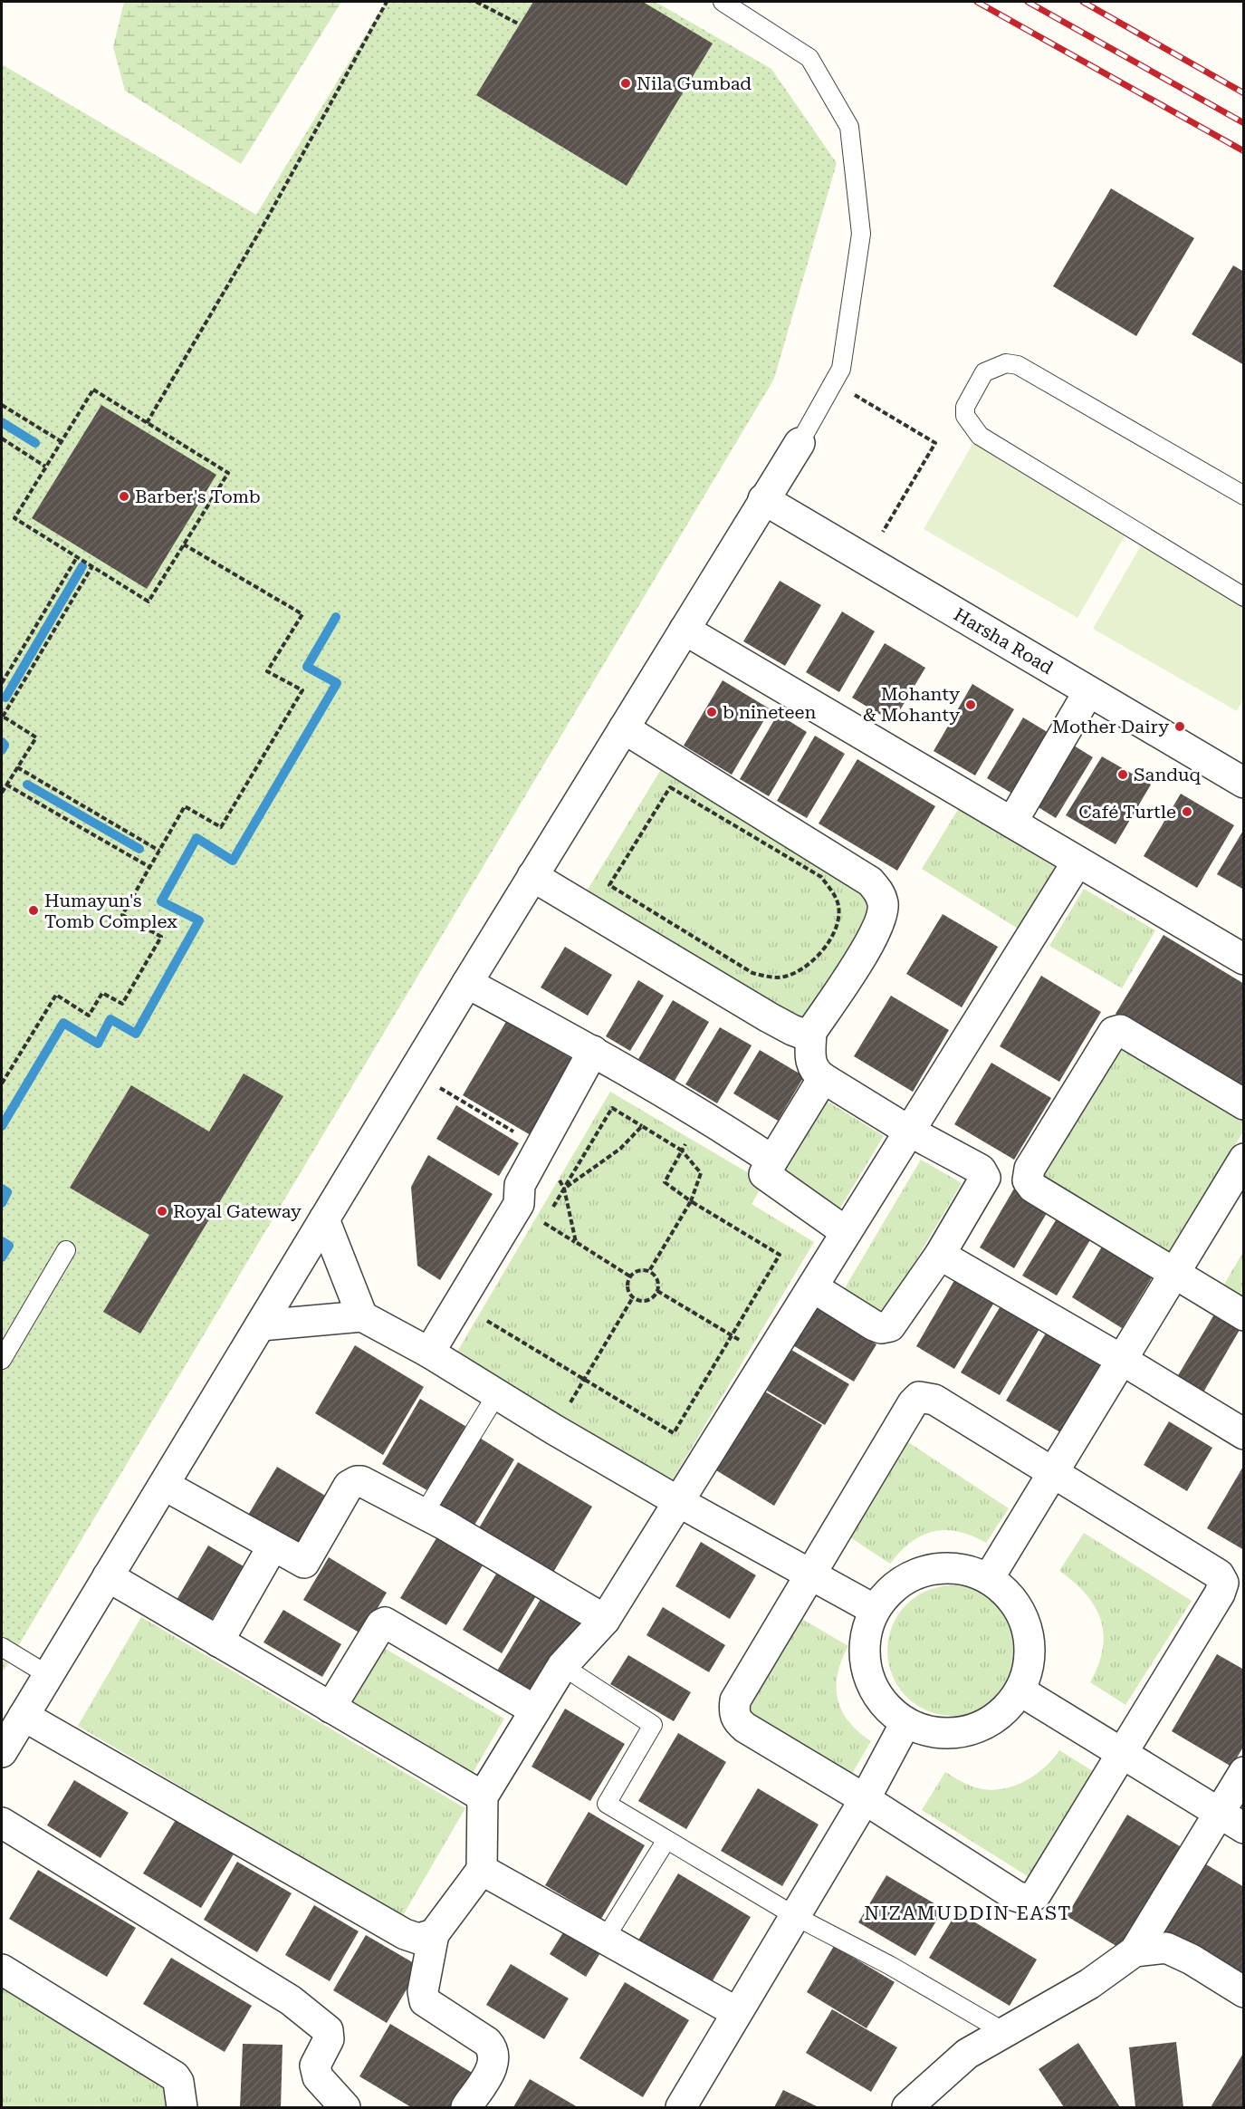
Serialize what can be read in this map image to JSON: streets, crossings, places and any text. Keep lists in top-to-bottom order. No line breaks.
{"streets":{"street":["Harsha Road"]},"districts":["NIZAMUDDIN EAST"],"places":["Nila Gumbad","Barber's Tomb","Mohanty & Mohanty","b nineteen","Mother Dairy","Sanduq","Café Turtle","Humayun's Tomb Complex","Royal Gateway"]}
